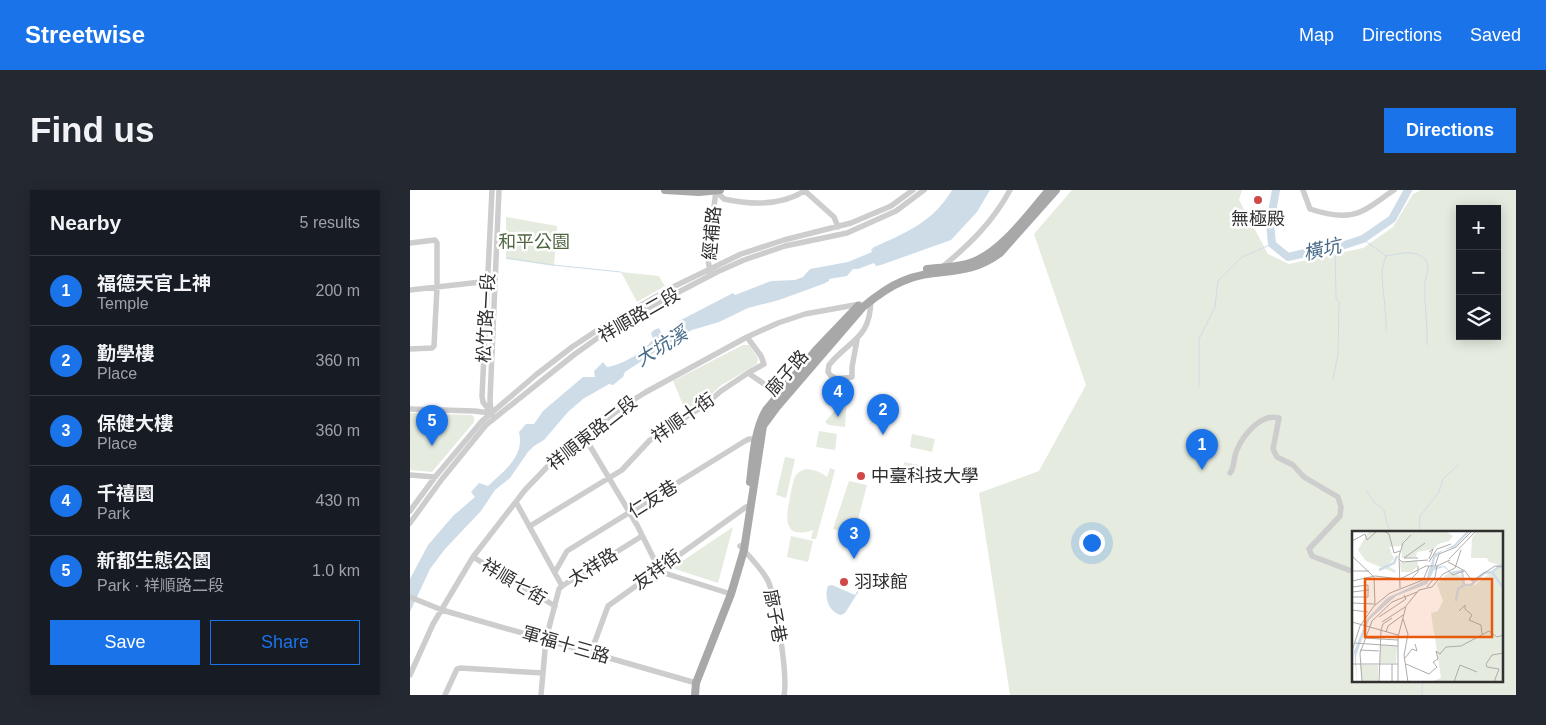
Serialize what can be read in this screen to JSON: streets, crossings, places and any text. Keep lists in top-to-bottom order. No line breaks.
{"streets":{"main road":["廍子路"],"street":["經補路","祥順路二段","松竹路一段","祥順十街","祥順東路二段","仁友巷","太祥路","友祥街","祥順七街","廍子巷","軍福十三路"]},"crossings":[["經補路","祥順路二段"],["祥順路二段","松竹路一段"],["廍子路","祥順東路二段"],["廍子路","仁友巷"],["廍子路","友祥街"],["廍子路","廍子巷"],["廍子路","軍福十三路"],["祥順十街","祥順東路二段"],["祥順東路二段","祥順七街"],["祥順東路二段","軍福十三路"],["太祥路","祥順七街"],["太祥路","軍福十三路"],["友祥街","軍福十三路"]],"water":["橫坑","大坑溪"],"parks":["和平公園"],"places":["無極殿","中臺科技大學","羽球館"],"page":{"header":"Streetwise","nav":["Map","Directions","Saved"],"buttons":["Directions",["Save","Share"]],"title":"Find us","heading":["Nearby","5 results"],"map_buttons":["+","−"],"list":[{"mark":"1","name":"福德天官上神","note":"Temple","value":"200 m"},{"mark":"2","name":"勤學樓","note":"Place","value":"360 m"},{"mark":"3","name":"保健大樓","note":"Place","value":"360 m"},{"mark":"4","name":"千禧園","note":"Park","value":"430 m"},{"mark":"5","name":"新都生態公園","note":"Park · 祥順路二段","value":"1.0 km"}],"pins":["4","2","5","1","3"]}}
